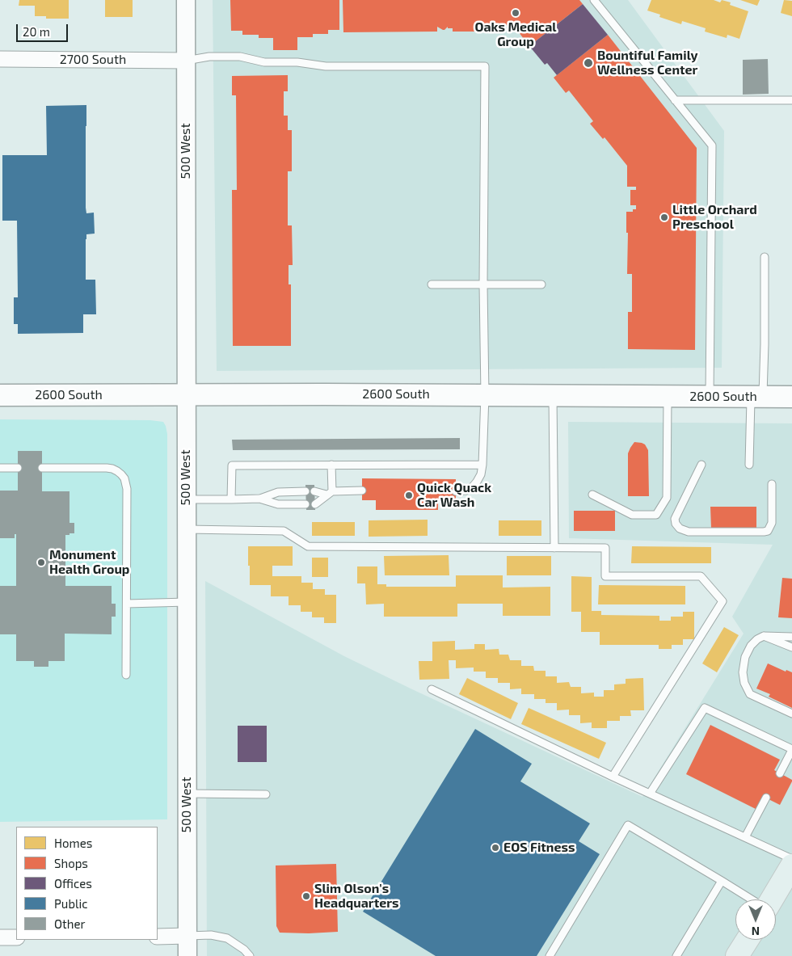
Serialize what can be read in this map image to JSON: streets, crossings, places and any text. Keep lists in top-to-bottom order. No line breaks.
{"streets":{"main road":["2600 South"],"street":["2700 South","500 West"]},"crossings":[["2700 South","500 West"],["500 West","2600 South"]],"places":["Oaks Medical Group","Bountiful Family Wellness Center","Little Orchard Preschool","Quick Quack Car Wash","Monument Health Group","EOS Fitness","Slim Olson's Headquarters"],"legend":["Homes","Shops","Offices","Public","Other"],"scale_bar":"20 m","north":"bottom"}
